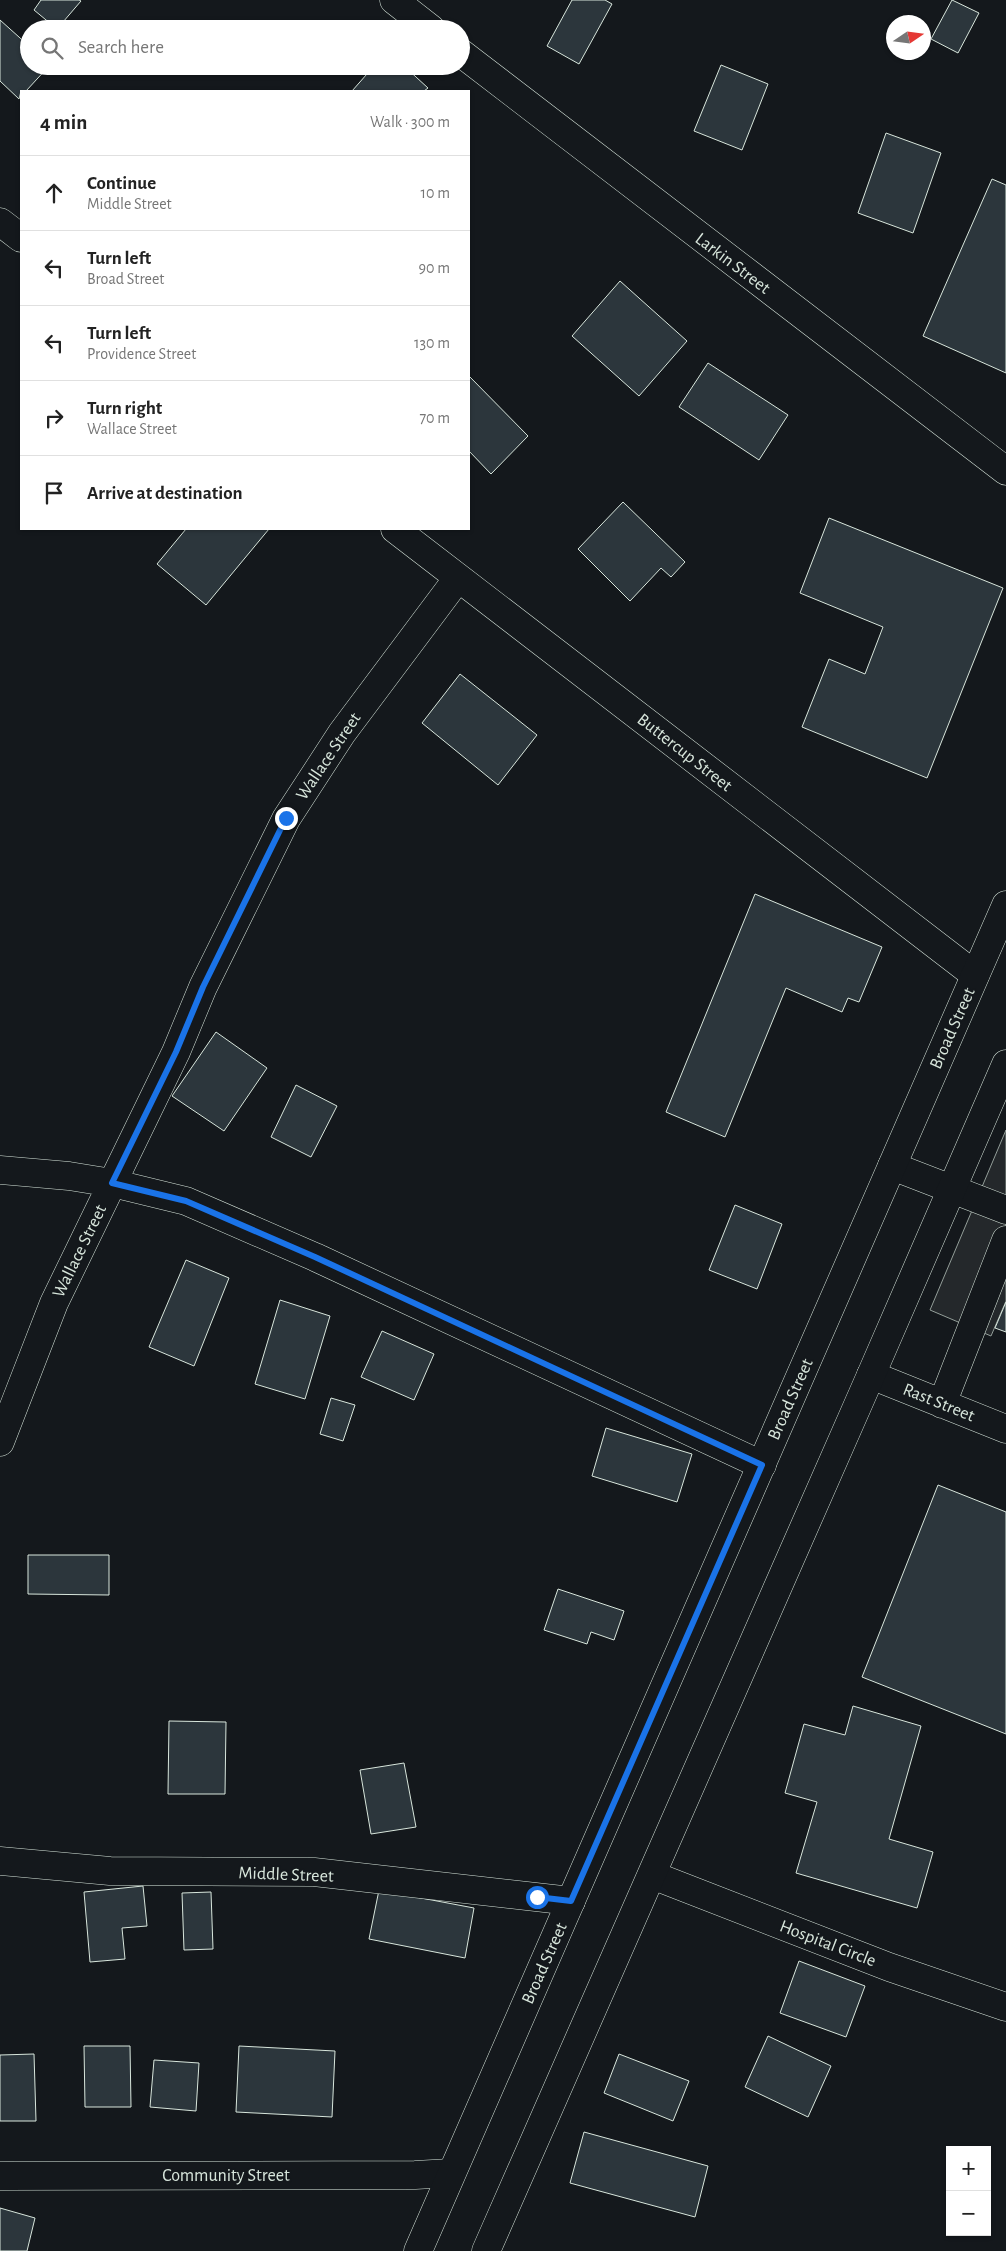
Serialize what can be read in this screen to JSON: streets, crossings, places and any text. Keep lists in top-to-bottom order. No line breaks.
{"streets":{"street":["Larkin Street","Buttercup Street","Wallace Street","Broad Street","Rast Street","Middle Street","Hospital Circle","Community Street"]},"crossings":[["Buttercup Street","Wallace Street"],["Buttercup Street","Broad Street"],["Broad Street","Middle Street"],["Broad Street","Community Street"]],"north":"right","page":{"search":"Search here","heading":["4 min","Walk · 300 m"],"list":[["Continue","Middle Street","10 m"],["Turn left","Broad Street","90 m"],["Turn left","Providence Street","130 m"],["Turn right","Wallace Street","70 m"],"Arrive at destination"],"map_buttons":["+","−"]}}
